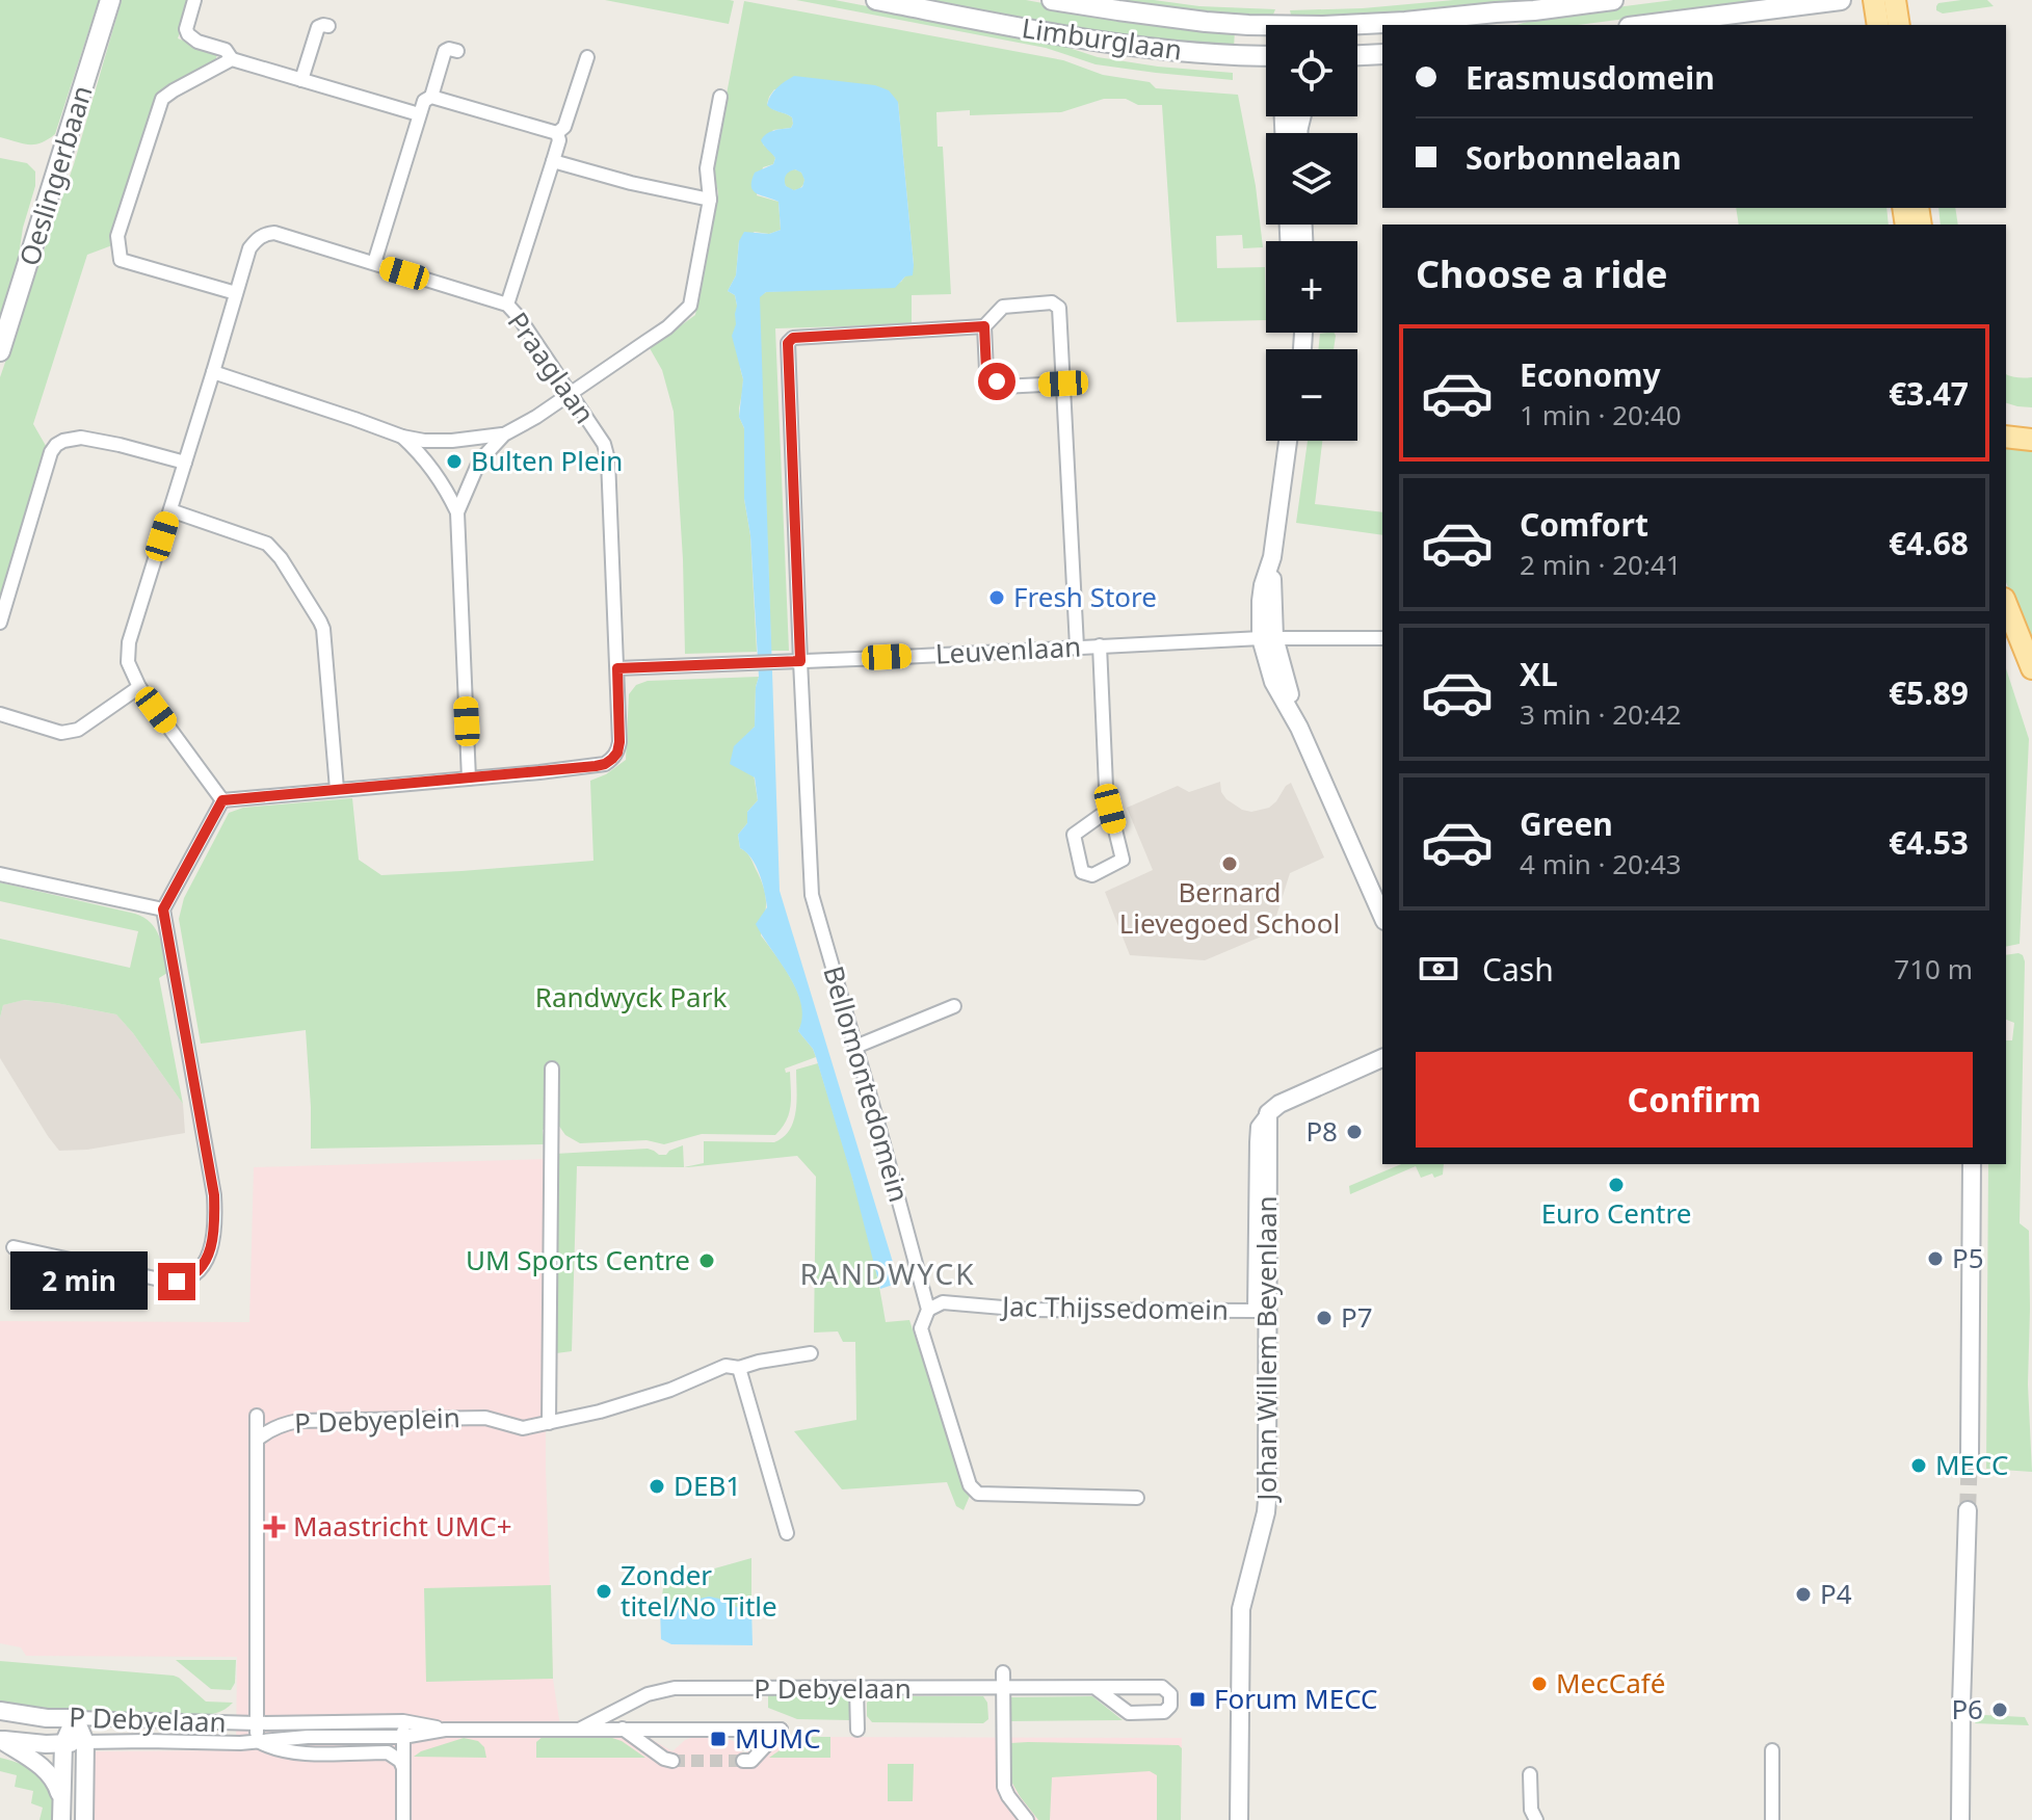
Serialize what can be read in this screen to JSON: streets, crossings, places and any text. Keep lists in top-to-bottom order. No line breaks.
{"streets":{"main road":["Limburglaan","Oeslingerbaan"],"street":["Praaglaan","Leuvenlaan","Bellomontedomein","Jac Thijssedomein","Johan Willem Beyenlaan","P Debyeplein","P Debyelaan"]},"crossings":[["Praaglaan","Leuvenlaan"],["Leuvenlaan","Bellomontedomein"],["Bellomontedomein","Jac Thijssedomein"],["Jac Thijssedomein","Johan Willem Beyenlaan"]],"districts":["RANDWYCK"],"parks":["Randwyck Park"],"places":{"other":["Bulten Plein","Fresh Store","Bernard Lievegoed School","P8","Euro Centre","P5","UM Sports Centre","P7","MECC","DEB1","Zonder titel/No Title","P4","MecCafé","P6"],"health":["Maastricht UMC+"],"transit":["Forum MECC","MUMC"]},"page":{"map_buttons":["+","−"],"banner":["Erasmusdomein","Sorbonnelaan"],"heading":"Choose a ride","list":[{"name":"Economy","note":"1 min · 20:40","value":"€3.47"},{"name":"Comfort","note":"2 min · 20:41","value":"€4.68"},{"name":"XL","note":"3 min · 20:42","value":"€5.89"},{"name":"Green","note":"4 min · 20:43","value":"€4.53"}],"pay":["Cash","710 m"],"buttons":"Confirm","bubble":"2 min"}}
